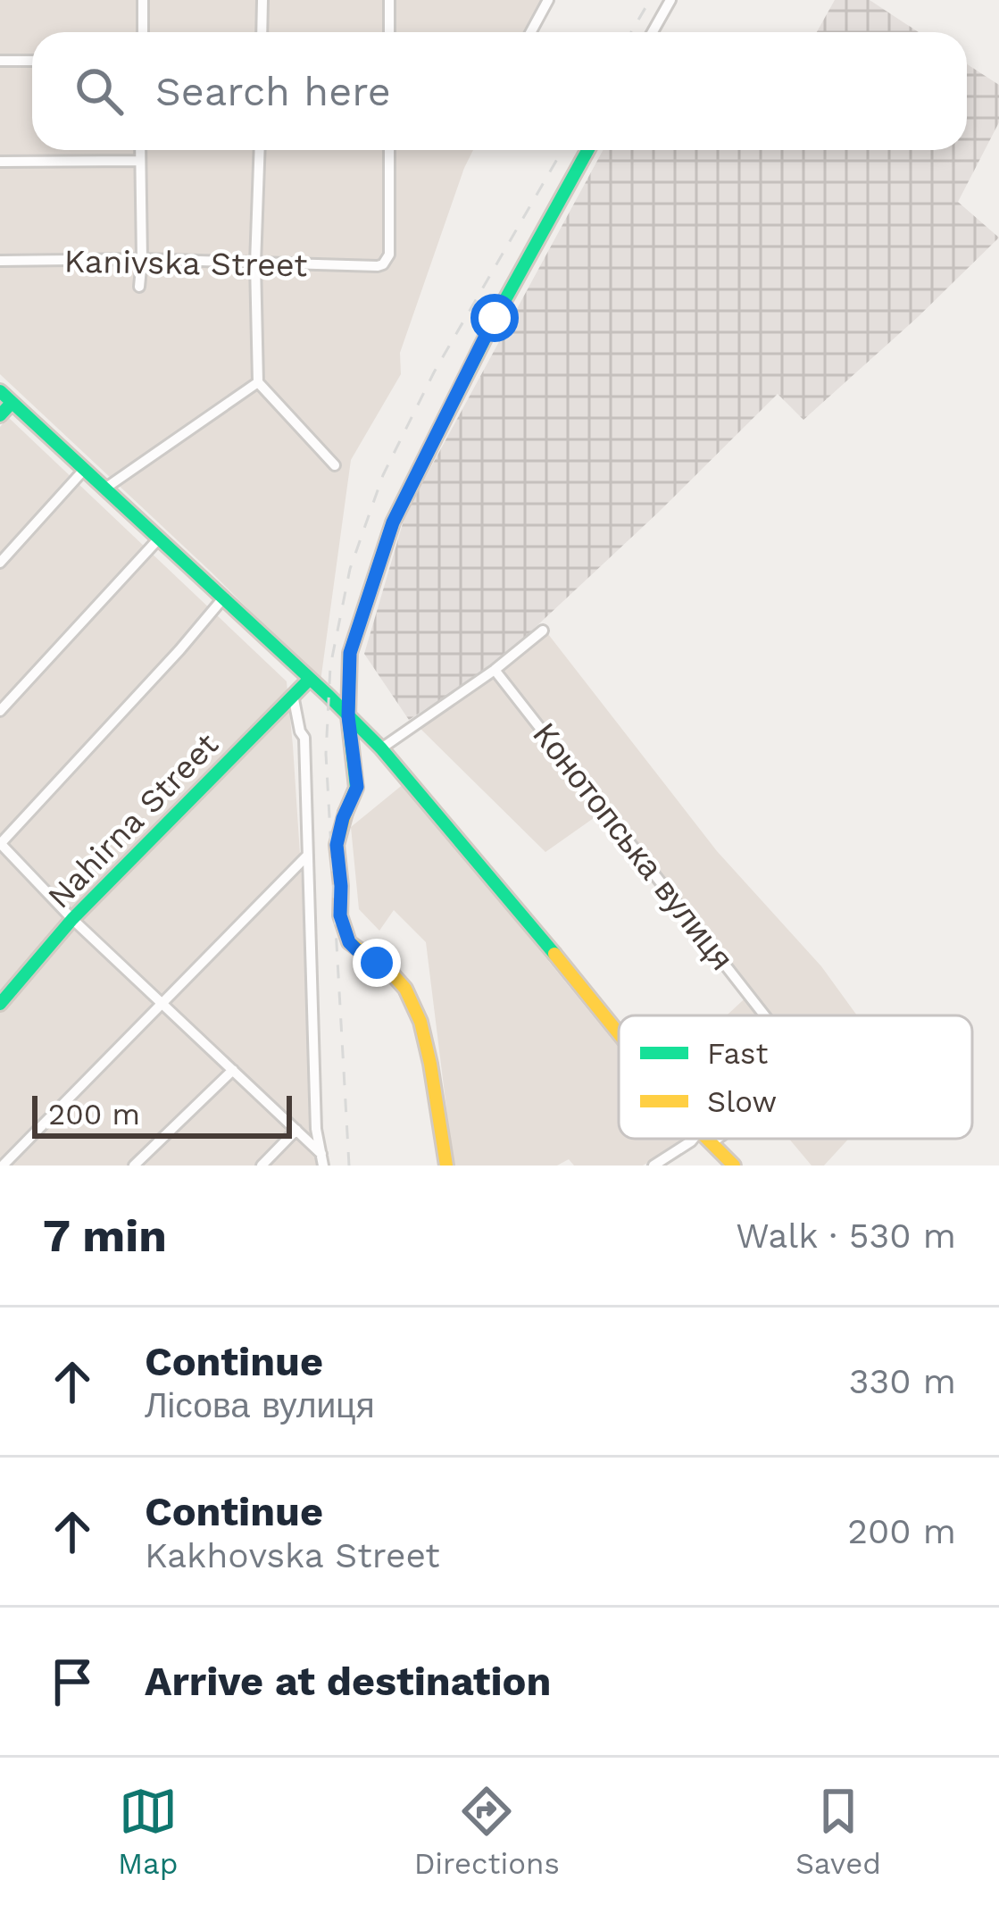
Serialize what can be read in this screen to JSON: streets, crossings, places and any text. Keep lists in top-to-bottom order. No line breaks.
{"streets":{"street":["Kanivska Street","Nahirna Street","Конотопська вулиця"]},"legend":["Fast","Slow"],"scale_bar":"200 m","page":{"search":"Search here","scale":"200 m","heading":["7 min","Walk · 530 m"],"list":[["Continue","Лісова вулиця","330 m"],["Continue","Kakhovska Street","200 m"],"Arrive at destination"],"nav":["Map","Directions","Saved"]}}
